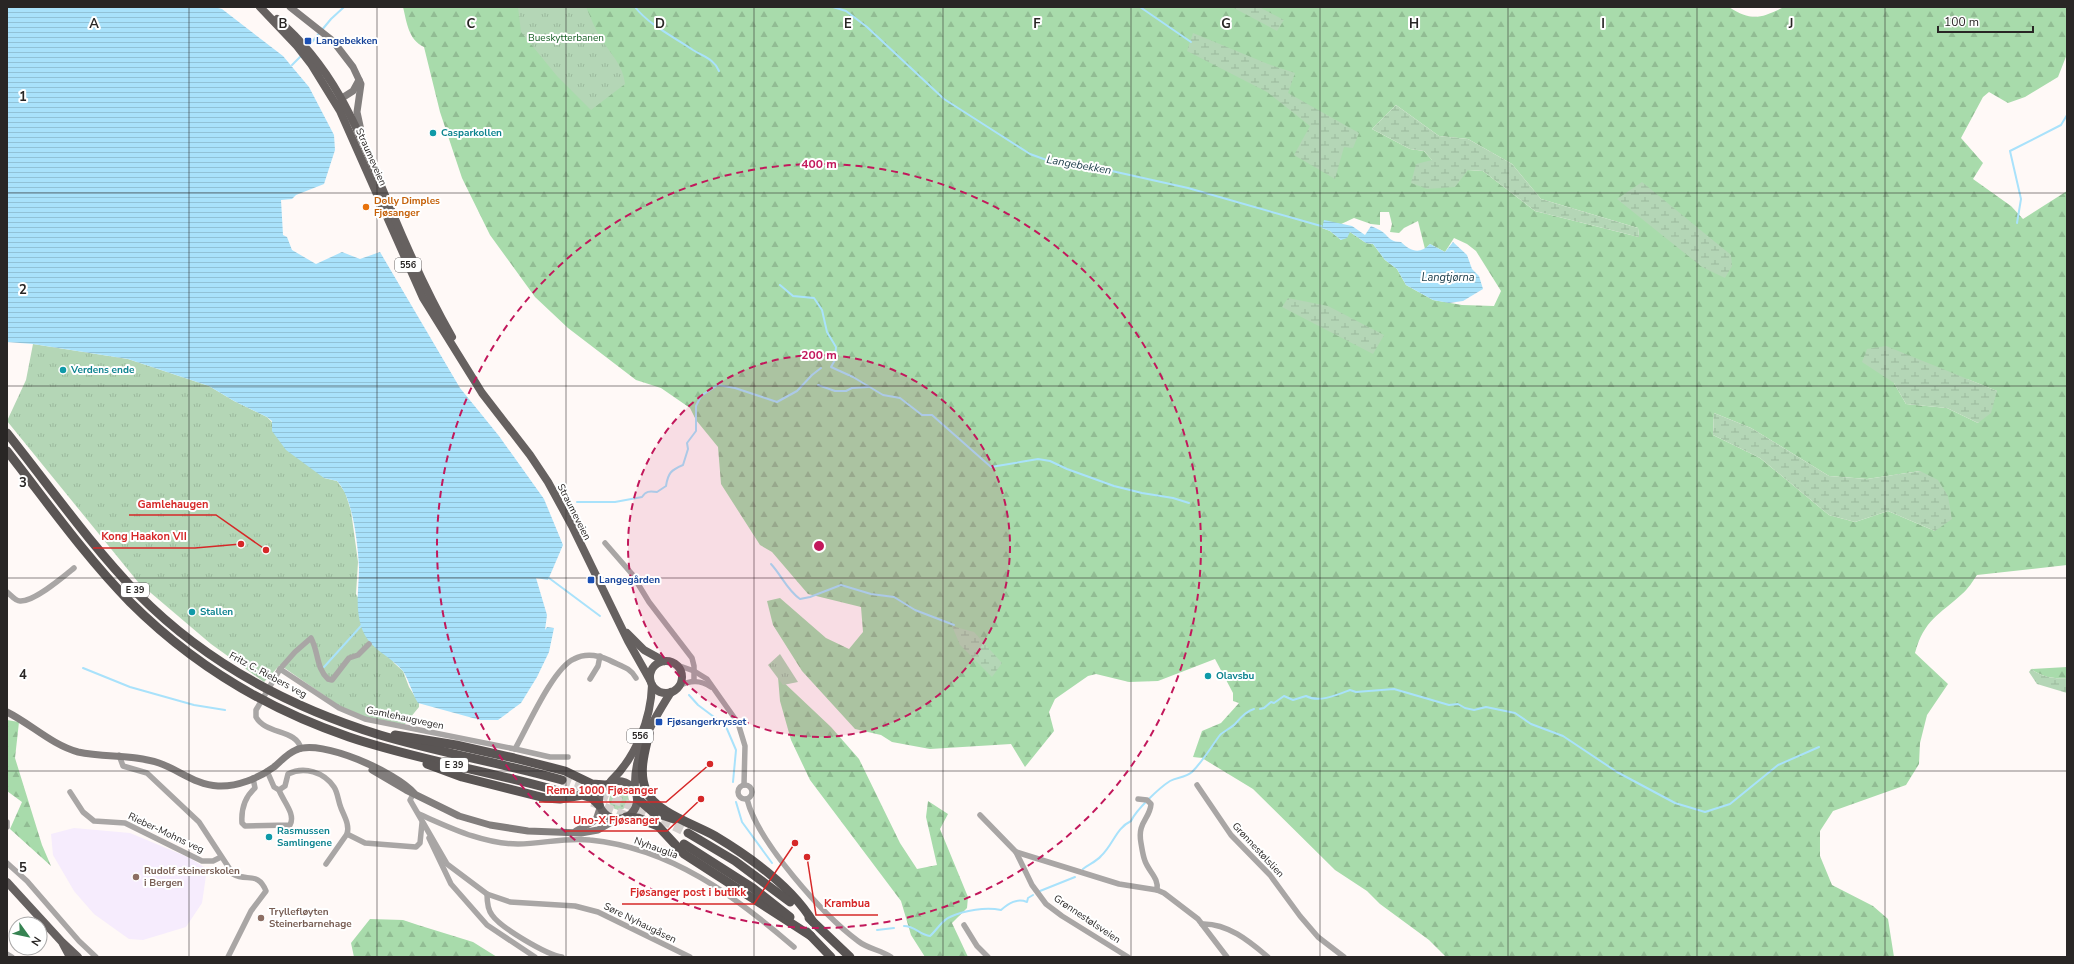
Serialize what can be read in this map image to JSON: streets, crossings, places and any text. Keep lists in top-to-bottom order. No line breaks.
{"streets":{"highway":["E 39","Fritz C. Riebers veg"],"main road":["Straumeveien","556"],"street":["Gamlehaugvegen","Rieber-Mohns veg","Nyhauglia","Grønnestølslien","Grønnestølsveien","Søre Nyhaugåsen"]},"crossings":[["Straumeveien","556"],["556","E 39"],["E 39","Fritz C. Riebers veg"],["Nyhauglia","Søre Nyhaugåsen"]],"water":["Langebekken","Langtjørna"],"parks":["Bueskytterbanen"],"places":{"transit":["Langebekken","Langegården","Fjøsangerkrysset"],"other":["Casparkollen","Dolly Dimples Fjøsanger","Verdens ende","Kong Haakon VII","Gamlehaugen","Stallen","Olavsbu","Rema 1000 Fjøsanger","Uno-X Fjøsanger","Rasmussen Samlingene","Fjøsanger post i butikk","Krambua","Rudolf steinerskolen i Bergen","Tryllefløyten Steinerbarnehage"]},"scale_bar":"100 m","north":"bottom right","grid":{"columns":["A","B","C","D","E","F","G","H","I","J"],"rows":["1","2","3","4","5"]},"rings":["400 m","200 m"]}
